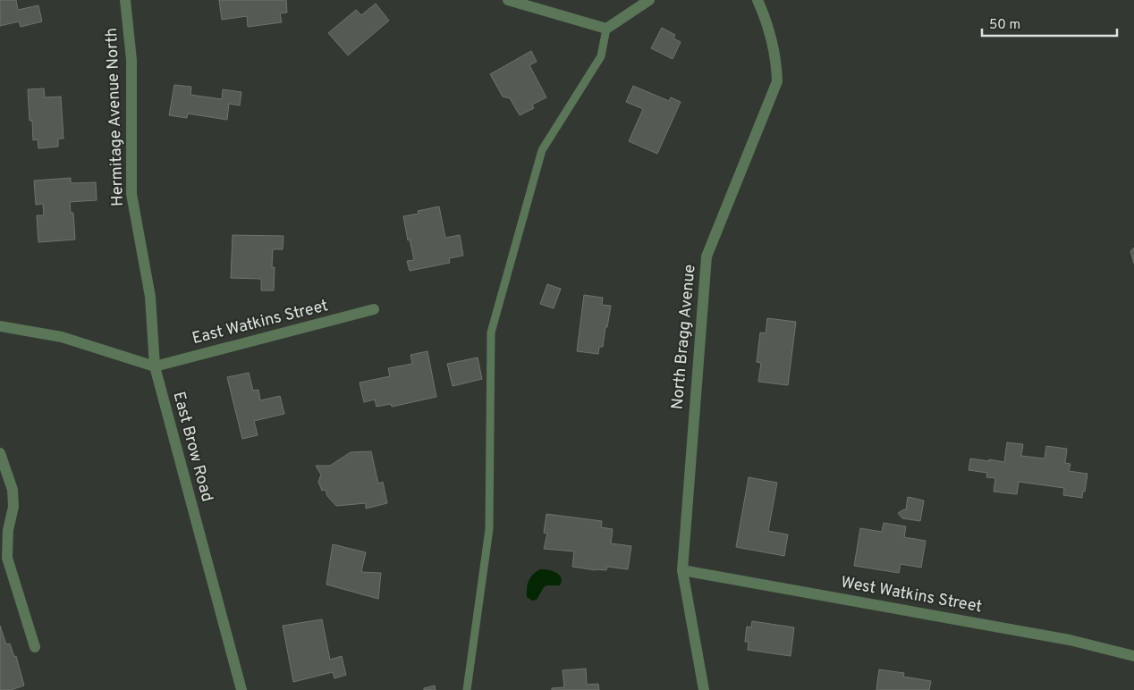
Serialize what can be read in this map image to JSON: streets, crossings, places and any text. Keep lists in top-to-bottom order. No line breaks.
{"streets":{"street":["Hermitage Avenue North","East Watkins Street","North Bragg Avenue","East Brow Road","West Watkins Street"]},"crossings":[["Hermitage Avenue North","East Watkins Street"],["Hermitage Avenue North","East Brow Road"],["East Watkins Street","East Brow Road"],["North Bragg Avenue","West Watkins Street"]],"scale_bar":"50 m"}
